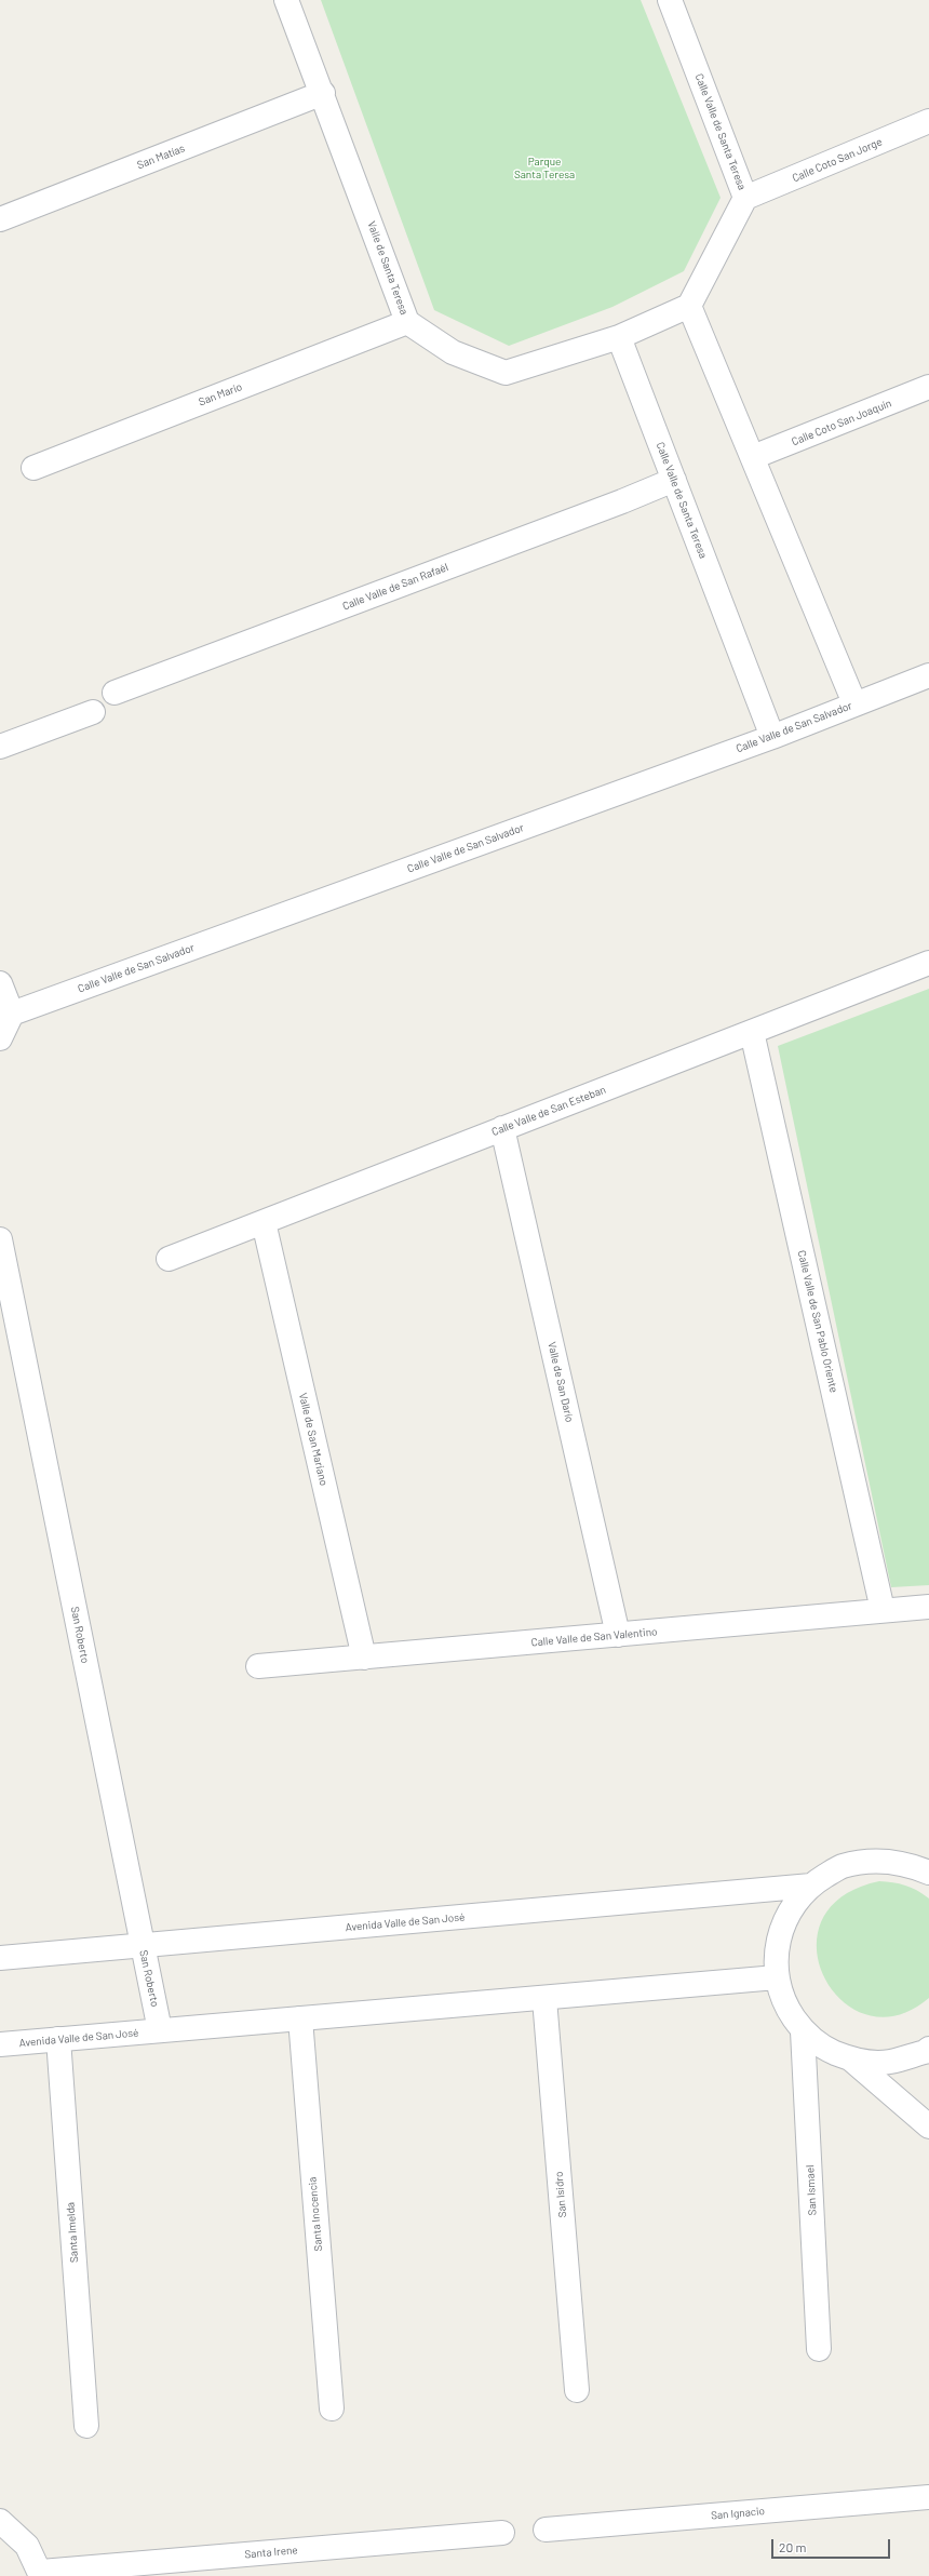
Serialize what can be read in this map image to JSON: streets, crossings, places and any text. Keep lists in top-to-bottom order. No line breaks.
{"streets":{"street":["Calle Valle de Santa Teresa","San Matías","Calle Coto San Jorge","Valle de Santa Teresa","San Mario","Calle Coto San Joaquín","Calle Valle de San Rafaél","Calle Valle de San Salvador","Calle Valle de San Esteban","Calle Valle de San Pablo Oriente","Valle de San Darío","Valle de San Mariano","San Roberto","Calle Valle de San Valentino","Avenida Valle de San José","San Ismael","San Isidro","Santa Inocencia","Santa Imelda","San Ignacio","Santa Irene"]},"crossings":[["Calle Valle de Santa Teresa","Calle Coto San Jorge"],["Calle Valle de Santa Teresa","Valle de Santa Teresa"],["Calle Valle de Santa Teresa","Calle Valle de San Rafaél"],["Calle Valle de Santa Teresa","Calle Valle de San Salvador"],["San Matías","Valle de Santa Teresa"],["Valle de Santa Teresa","San Mario"],["Calle Valle de San Esteban","Calle Valle de San Pablo Oriente"],["Calle Valle de San Esteban","Valle de San Darío"],["Calle Valle de San Esteban","Valle de San Mariano"],["Calle Valle de San Pablo Oriente","Calle Valle de San Valentino"],["Valle de San Darío","Calle Valle de San Valentino"],["Valle de San Mariano","Calle Valle de San Valentino"],["San Roberto","Avenida Valle de San José"],["Avenida Valle de San José","San Isidro"],["Avenida Valle de San José","Santa Inocencia"],["Avenida Valle de San José","Santa Imelda"]],"parks":["Parque Santa Teresa"],"scale_bar":"20 m"}
